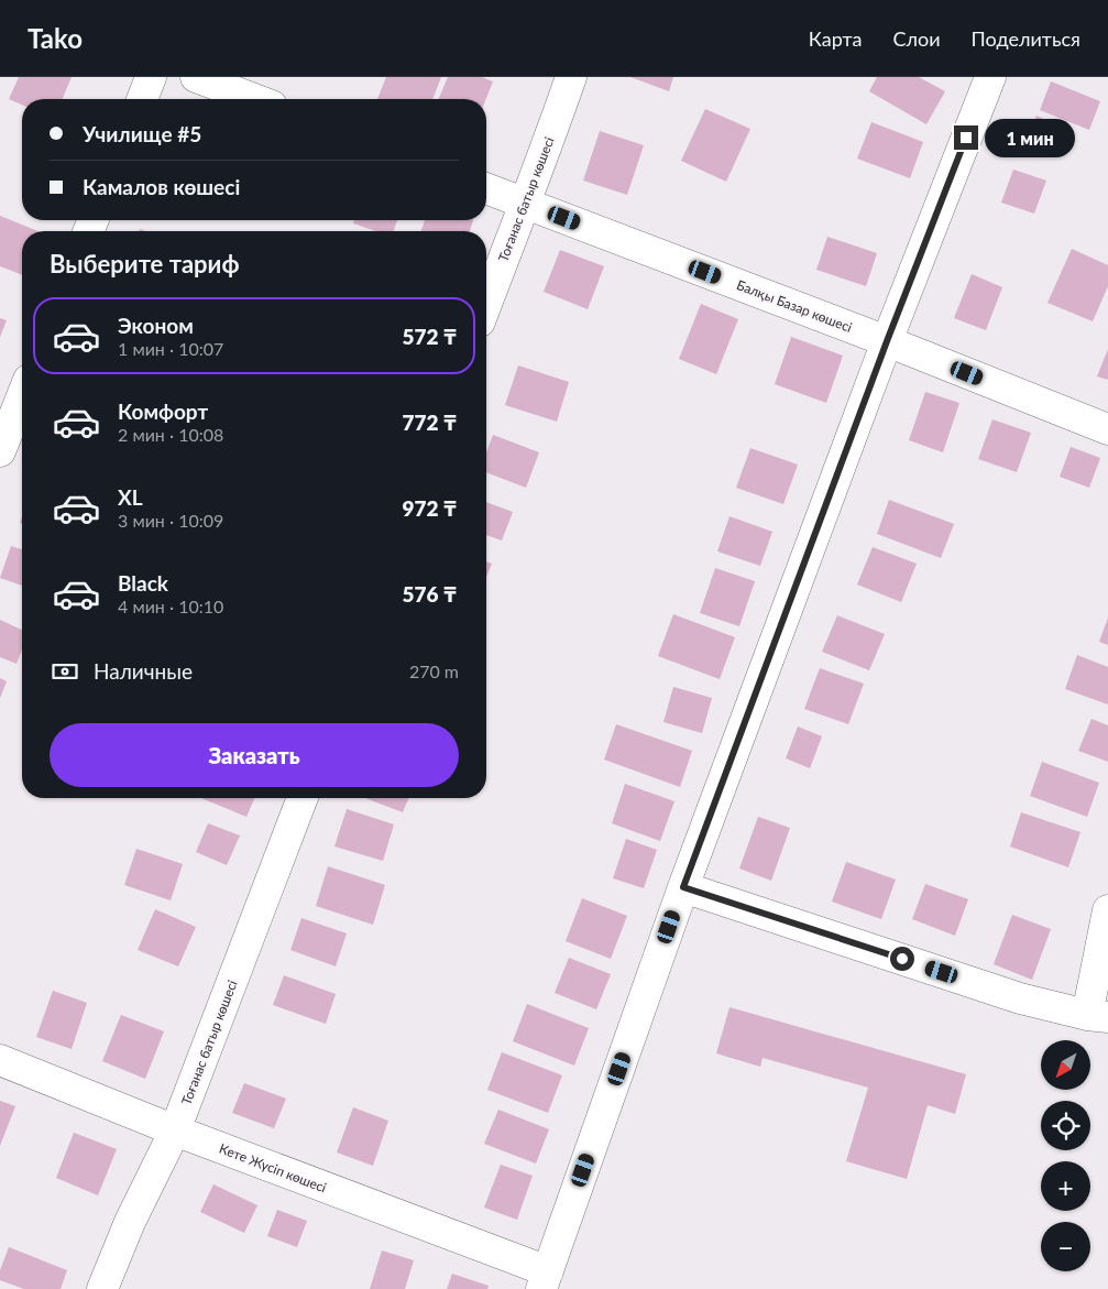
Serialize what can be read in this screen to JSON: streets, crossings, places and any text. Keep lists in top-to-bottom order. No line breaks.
{"streets":{"street":["Тоғанас батыр көшесі","Балқы Базар көшесі","Кете Жүсіп көшесі"]},"crossings":[["Тоғанас батыр көшесі","Балқы Базар көшесі"],["Тоғанас батыр көшесі","Кете Жүсіп көшесі"]],"north":"bottom left","page":{"header":"Tako","nav":["Карта","Слои","Поделиться"],"banner":["Училище #5","Камалов көшесі"],"bubble":"1 мин","heading":"Выберите тариф","list":[{"name":"Эконом","note":"1 мин · 10:07","value":"572 ₸"},{"name":"Комфорт","note":"2 мин · 10:08","value":"772 ₸"},{"name":"XL","note":"3 мин · 10:09","value":"972 ₸"},{"name":"Black","note":"4 мин · 10:10","value":"576 ₸"}],"pay":["Наличные","270 m"],"buttons":"Заказать","map_buttons":["+","−"]}}
